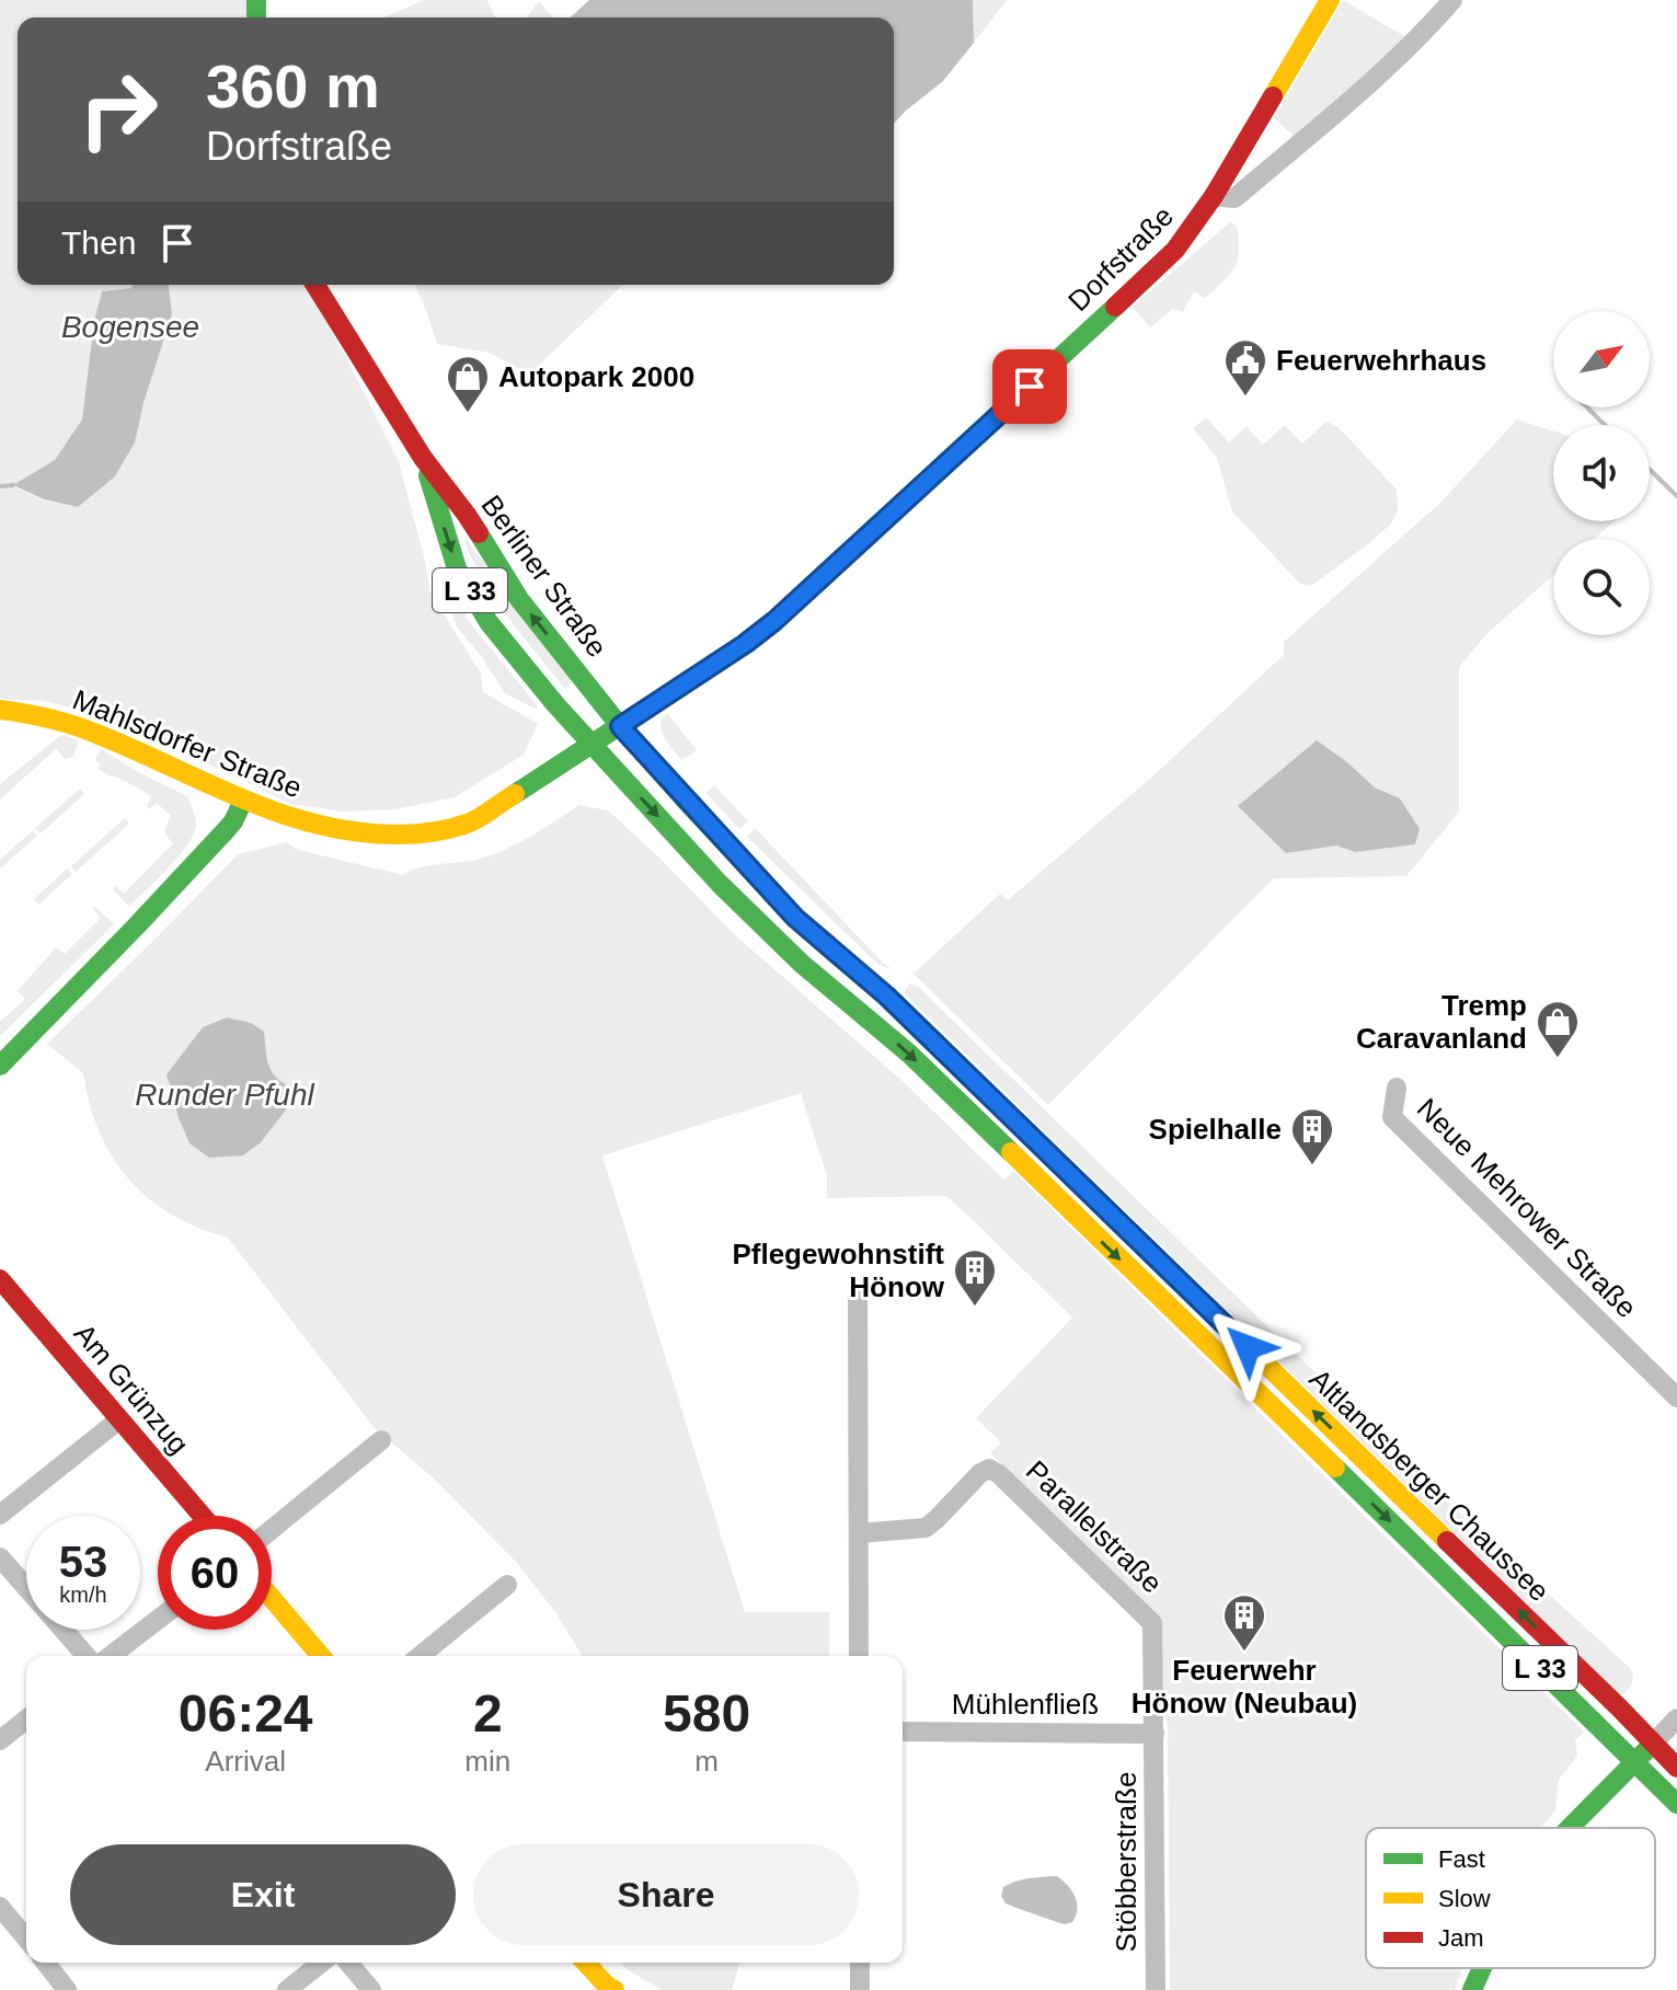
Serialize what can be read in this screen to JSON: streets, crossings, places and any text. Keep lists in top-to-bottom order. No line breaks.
{"streets":{"main road":["Dorfstraße","Berliner Straße","L 33","Mahlsdorfer Straße","Am Grünzug","Altlandsberger Chaussee"],"street":["Neue Mehrower Straße","Parallelstraße","Mühlenfließ","Stöbberstraße"]},"crossings":[["Dorfstraße","Berliner Straße"],["Dorfstraße","Mahlsdorfer Straße"],["Dorfstraße","Altlandsberger Chaussee"],["Berliner Straße","Mahlsdorfer Straße"],["Berliner Straße","Altlandsberger Chaussee"],["Mahlsdorfer Straße","Altlandsberger Chaussee"],["Parallelstraße","Mühlenfließ"],["Parallelstraße","Stöbberstraße"],["Mühlenfließ","Stöbberstraße"]],"water":["Bogensee","Runder Pfuhl"],"places":{"public building":["Feuerwehrhaus"],"shop":["Autopark 2000","Tremp Caravanland"],"building":["Spielhalle","Pflegewohnstift Hönow","Feuerwehr Hönow (Neubau)"]},"legend":["Fast","Slow","Jam"],"north":"top right","page":{"turn":["360 m","Dorfstraße"],"then":"Then","speed":"53 km/h","limit":"60","eta":["06:24","Arrival","2","min","580","m"],"buttons":["Exit","Share"]}}
